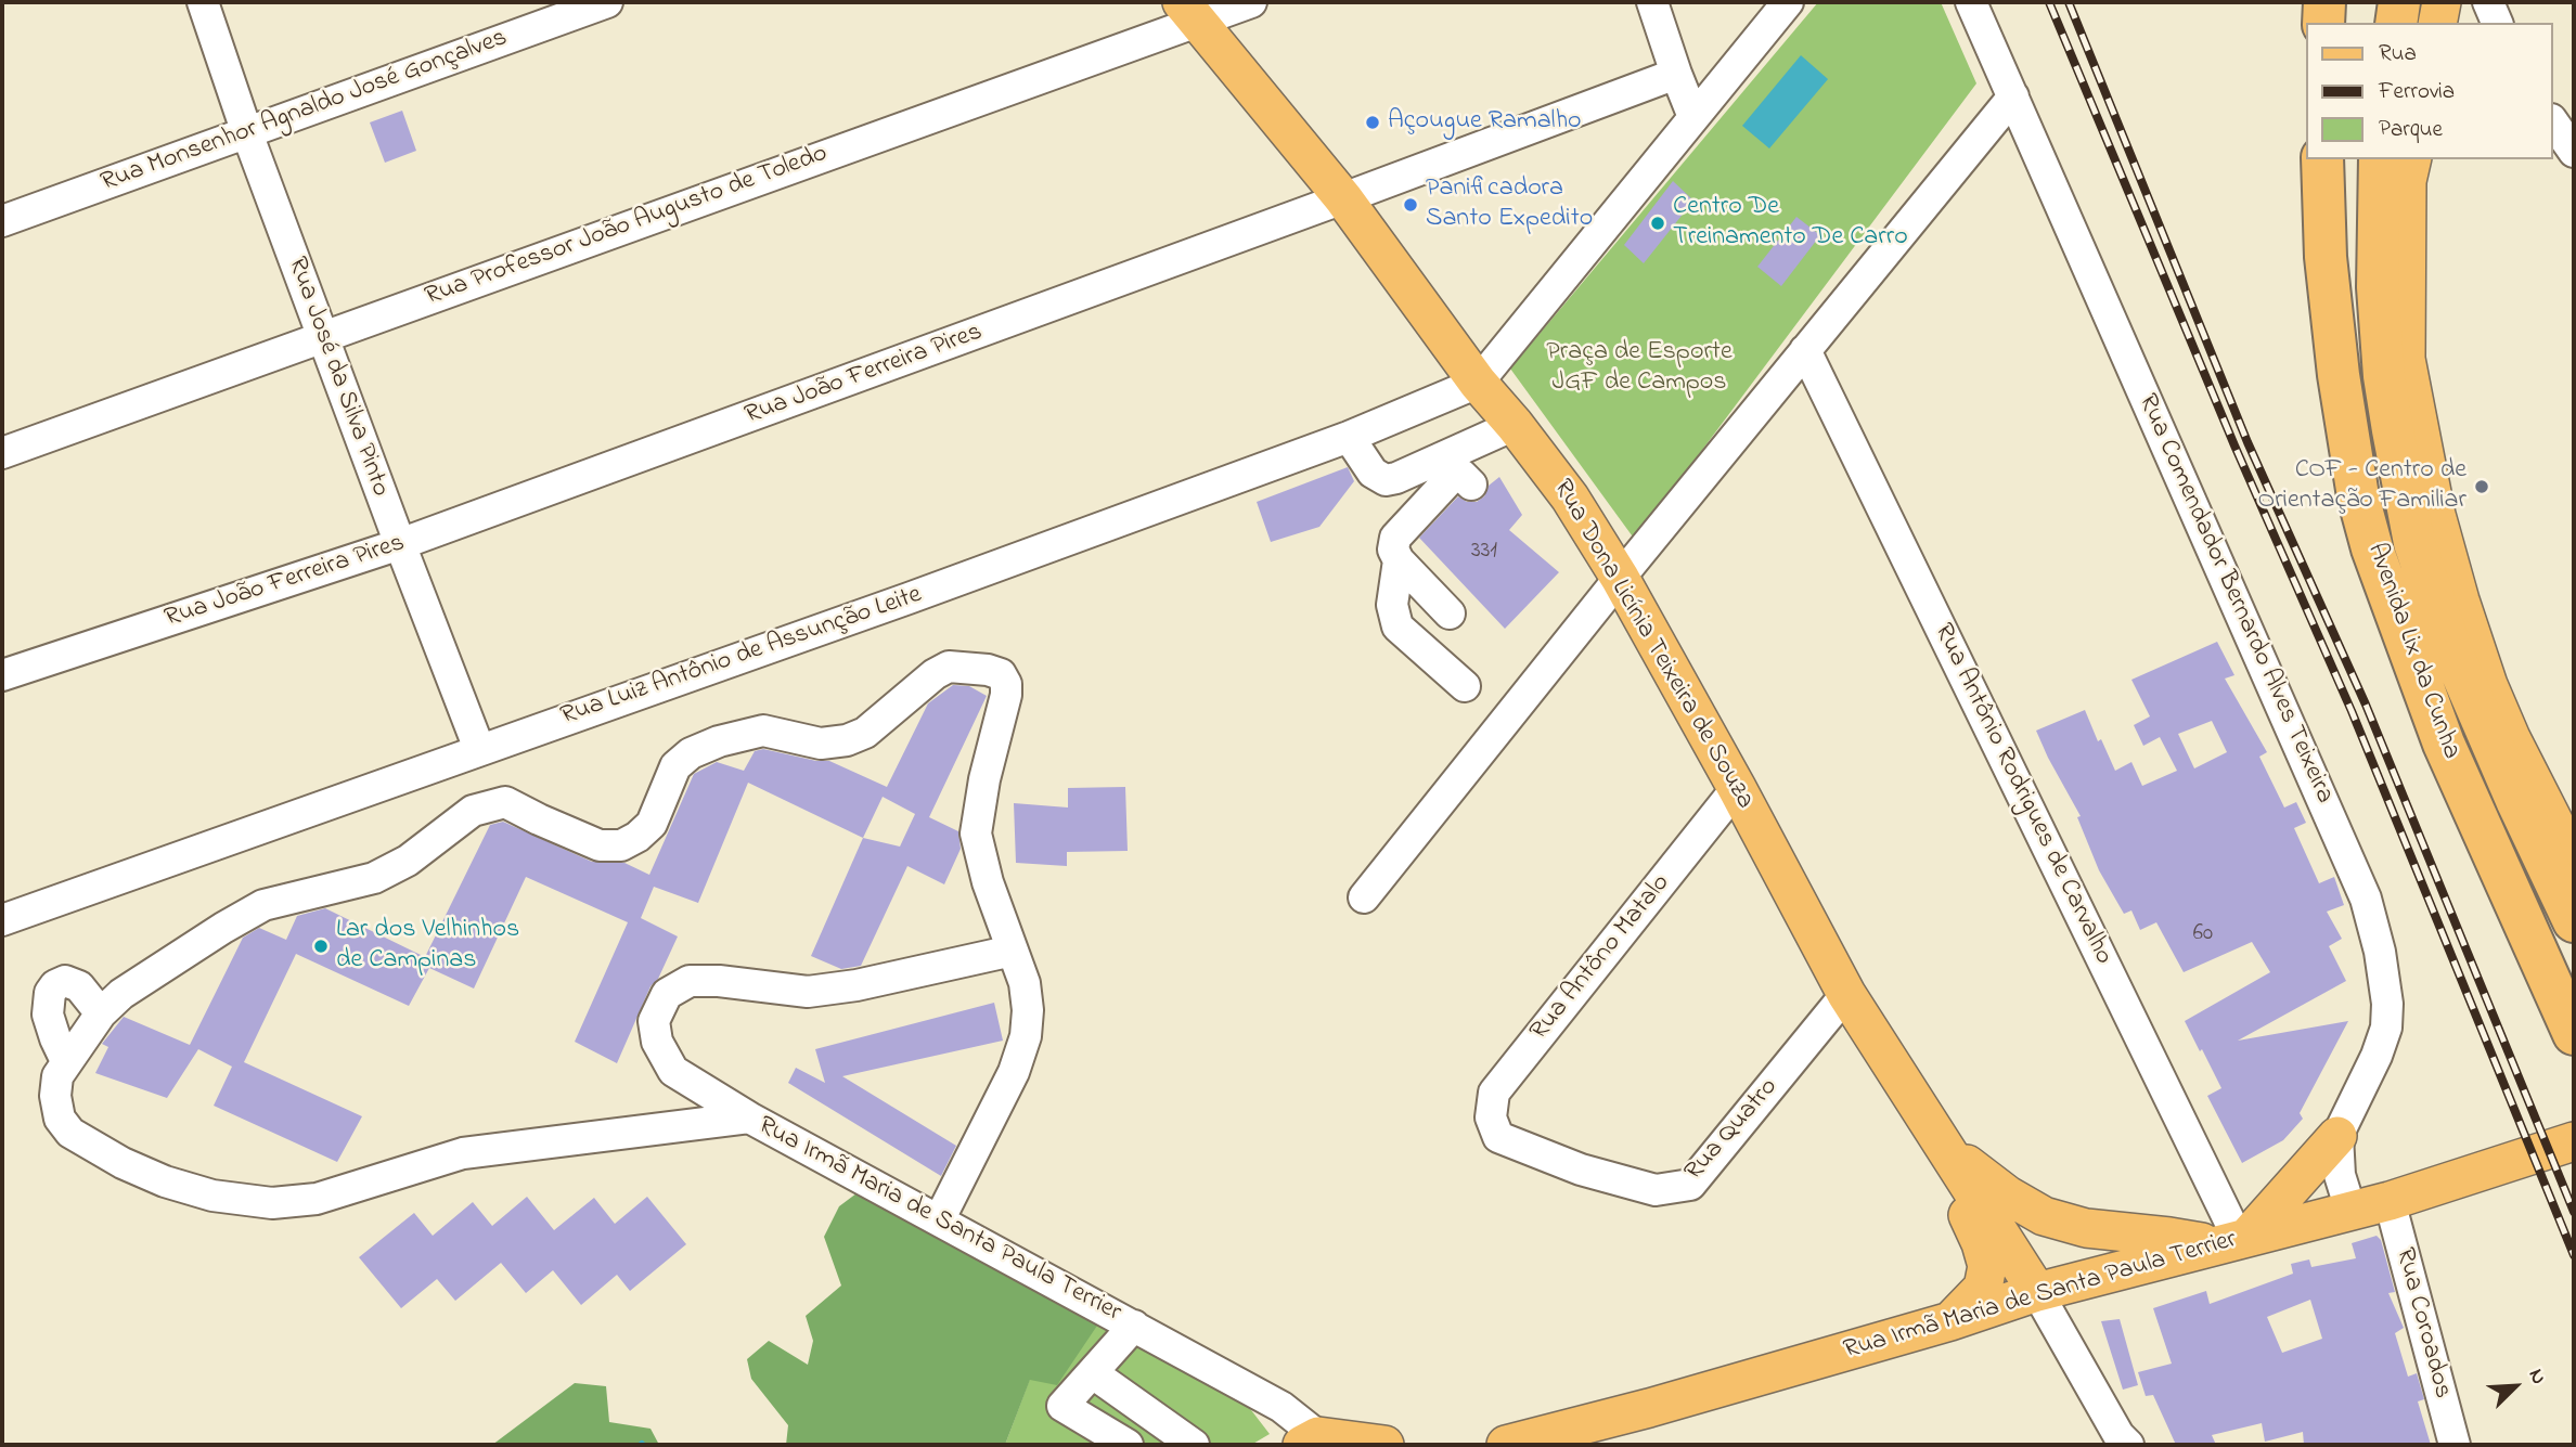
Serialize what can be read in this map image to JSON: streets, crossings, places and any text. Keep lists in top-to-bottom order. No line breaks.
{"streets":{"highway":["Avenida Lix da Cunha"],"main road":["Rua Dona Licínia Teixeira de Souza","Rua Irmã Maria de Santa Paula Terrier"],"street":["Rua Monsenhor Agnaldo José Gonçalves","Rua Professor João Augusto de Toledo","Rua João Ferreira Pires","Rua José da Silva Pinto","Rua Comendador Bernardo Alves Teixeira","Rua Luiz Antônio de Assunção Leite","Rua Antônio Rodrigues de Carvalho","Rua Antôno Matalo","Rua Quatro","Rua Coroados"]},"crossings":[["Rua Monsenhor Agnaldo José Gonçalves","Rua José da Silva Pinto"],["Rua Professor João Augusto de Toledo","Rua José da Silva Pinto"],["Rua Professor João Augusto de Toledo","Rua Dona Licínia Teixeira de Souza"],["Rua João Ferreira Pires","Rua José da Silva Pinto"],["Rua João Ferreira Pires","Rua Dona Licínia Teixeira de Souza"],["Rua José da Silva Pinto","Rua Luiz Antônio de Assunção Leite"],["Rua Comendador Bernardo Alves Teixeira","Rua Irmã Maria de Santa Paula Terrier"],["Rua Dona Licínia Teixeira de Souza","Rua Luiz Antônio de Assunção Leite"],["Rua Dona Licínia Teixeira de Souza","Rua Antôno Matalo"],["Rua Dona Licínia Teixeira de Souza","Rua Quatro"],["Rua Dona Licínia Teixeira de Souza","Rua Irmã Maria de Santa Paula Terrier"],["Rua Antônio Rodrigues de Carvalho","Rua Irmã Maria de Santa Paula Terrier"],["Rua Antôno Matalo","Rua Quatro"],["Rua Irmã Maria de Santa Paula Terrier","Rua Coroados"]],"parks":["Praça de Esporte JGF de Campos"],"places":["Açougue Ramalho","Panificadora Santo Expedito","Centro De Treinamento De Carro","COF - Centro de Orientação Familiar","Lar dos Velhinhos de Campinas"],"house_numbers":["331","60"],"legend":["Rua","Ferrovia","Parque"],"north":"top right"}
